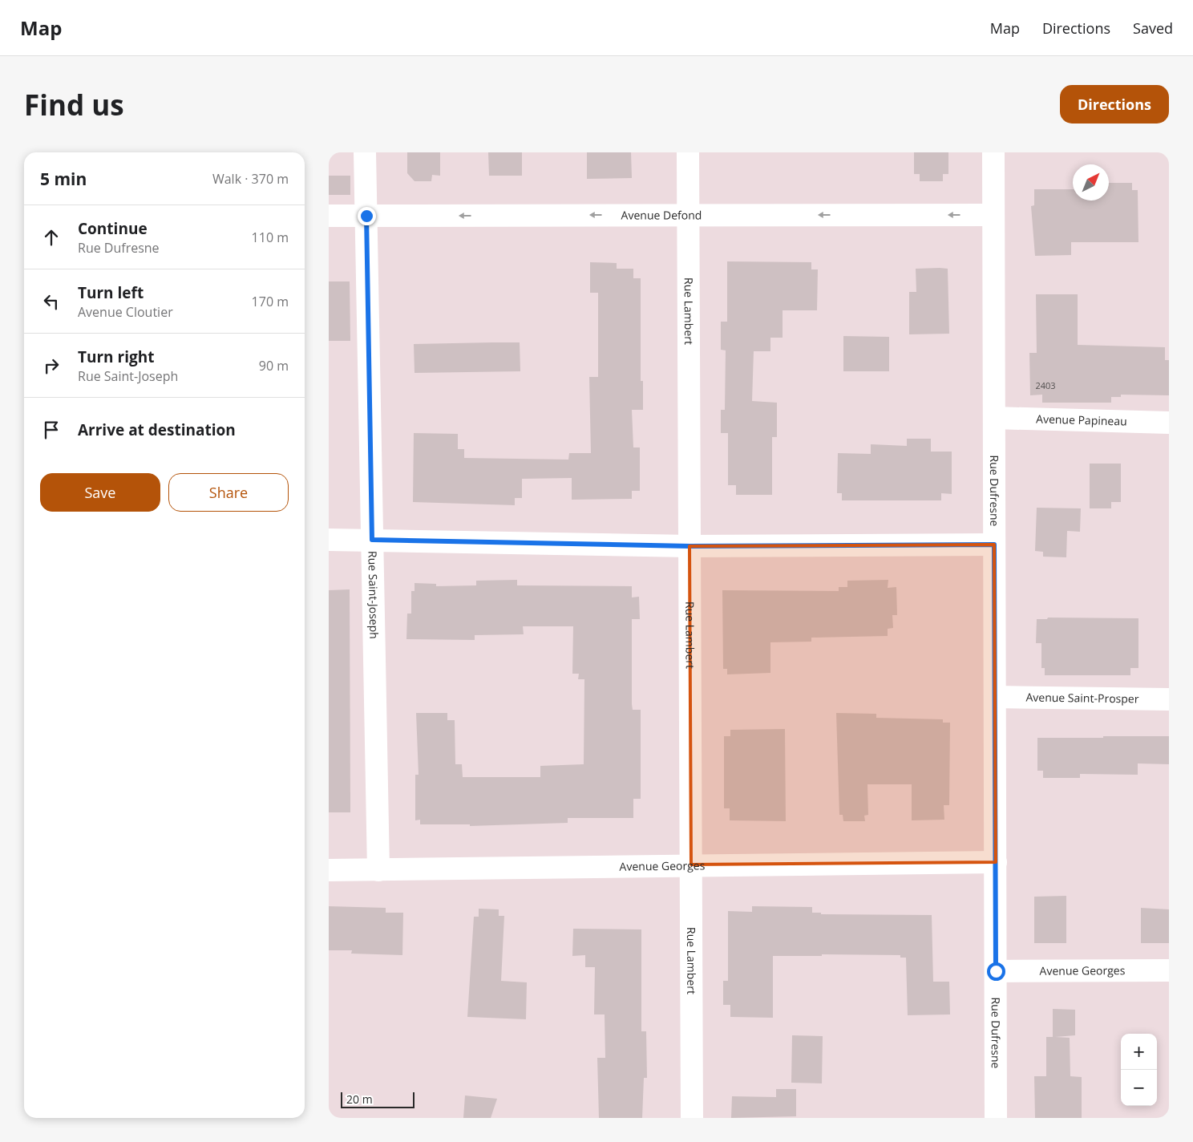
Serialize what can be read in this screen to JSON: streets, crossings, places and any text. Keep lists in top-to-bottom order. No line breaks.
{"streets":{"street":["Avenue Defond","Rue Lambert","Avenue Papineau","Rue Dufresne","Rue Saint-Joseph","Avenue Saint-Prosper","Avenue Georges"]},"crossings":[["Avenue Defond","Rue Lambert"],["Avenue Defond","Rue Dufresne"],["Avenue Defond","Rue Saint-Joseph"],["Rue Lambert","Avenue Georges"],["Avenue Papineau","Rue Dufresne"],["Rue Dufresne","Avenue Saint-Prosper"],["Rue Dufresne","Avenue Georges"],["Rue Saint-Joseph","Avenue Georges"]],"one_way":["Avenue Defond"],"house_numbers":["2403"],"scale_bar":"20 m","north":"top right","page":{"header":"Map","nav":["Map","Directions","Saved"],"buttons":["Directions",["Save","Share"]],"title":"Find us","heading":["5 min","Walk · 370 m"],"list":[["Continue","Rue Dufresne","110 m"],["Turn left","Avenue Cloutier","170 m"],["Turn right","Rue Saint-Joseph","90 m"],"Arrive at destination"],"map_buttons":["+","−"],"scale":"20 m"}}
